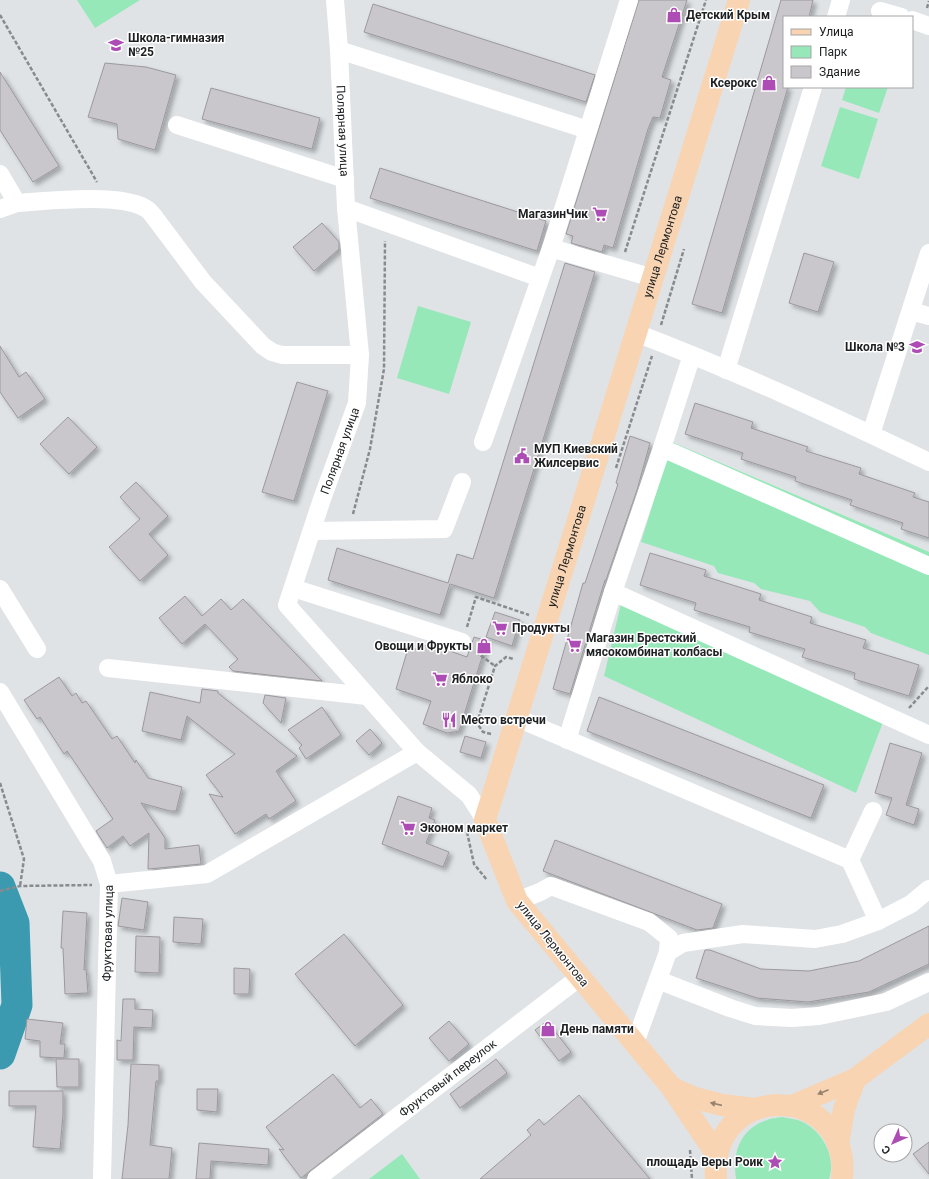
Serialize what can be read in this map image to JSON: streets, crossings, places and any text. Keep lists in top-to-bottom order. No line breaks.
{"streets":{"main road":["улица Лермонтова"],"street":["Полярная улица","Фруктовая улица","Фруктовый переулок"]},"crossings":[["Полярная улица","улица Лермонтова"],["Полярная улица","Фруктовая улица"],["улица Лермонтова","Фруктовый переулок"]],"places":{"shop":["Детский Крым","Ксерокс","Овощи и Фрукты","День памяти"],"school or university":["Школа-гимназия №25","Школа №3"],"supermarket":["МагазинЧик","Продукты","Магазин Брестский мясокомбинат колбасы","Яблоко","Эконом маркет"],"public building":["МУП Киевский Жилсервис"],"restaurant":["Место встречи"],"place":["площадь Веры Роик"]},"legend":["Улица","Парк","Здание"],"north":"bottom left"}
